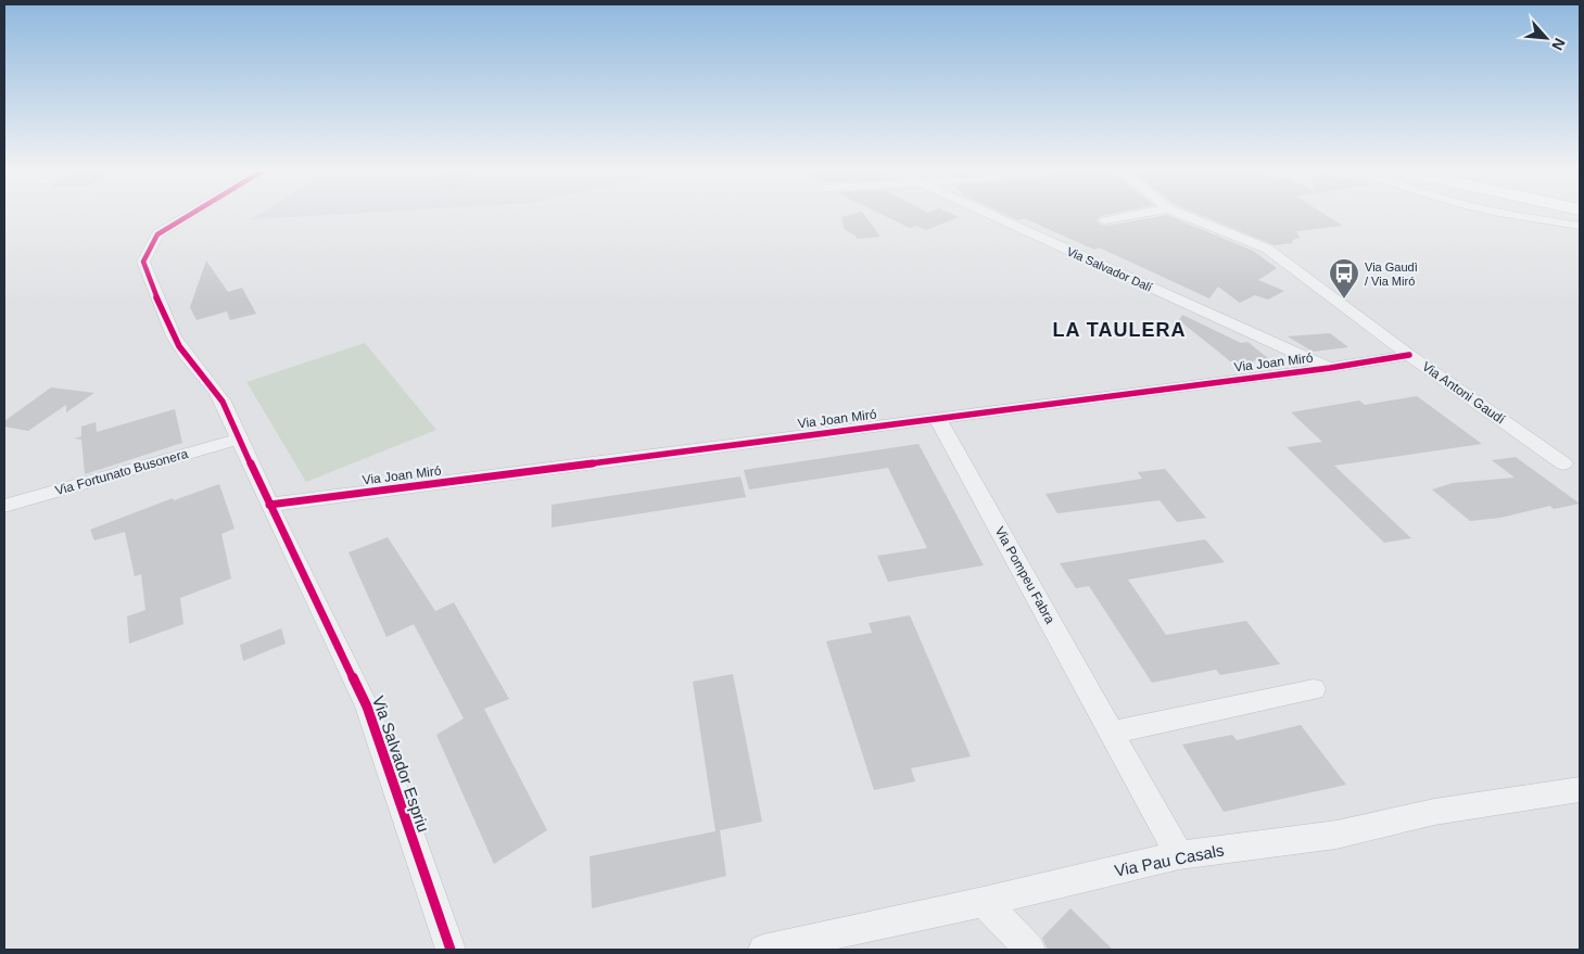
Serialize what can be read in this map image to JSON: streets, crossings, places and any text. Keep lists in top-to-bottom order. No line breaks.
{"streets":{"street":["Via Salvador Dalí","Via Joan Miró","Via Antoni Gaudí","Via Fortunato Busonera","Via Pompeu Fabra","Via Salvador Espriu","Via Pau Casals"]},"crossings":[["Via Salvador Dalí","Via Joan Miró"],["Via Joan Miró","Via Antoni Gaudí"],["Via Joan Miró","Via Pompeu Fabra"],["Via Joan Miró","Via Salvador Espriu"],["Via Fortunato Busonera","Via Salvador Espriu"],["Via Pompeu Fabra","Via Pau Casals"]],"districts":["LA TAULERA"],"places":{"bus stop":["Via Gaudì / Via Miró"]},"north":"bottom right"}
